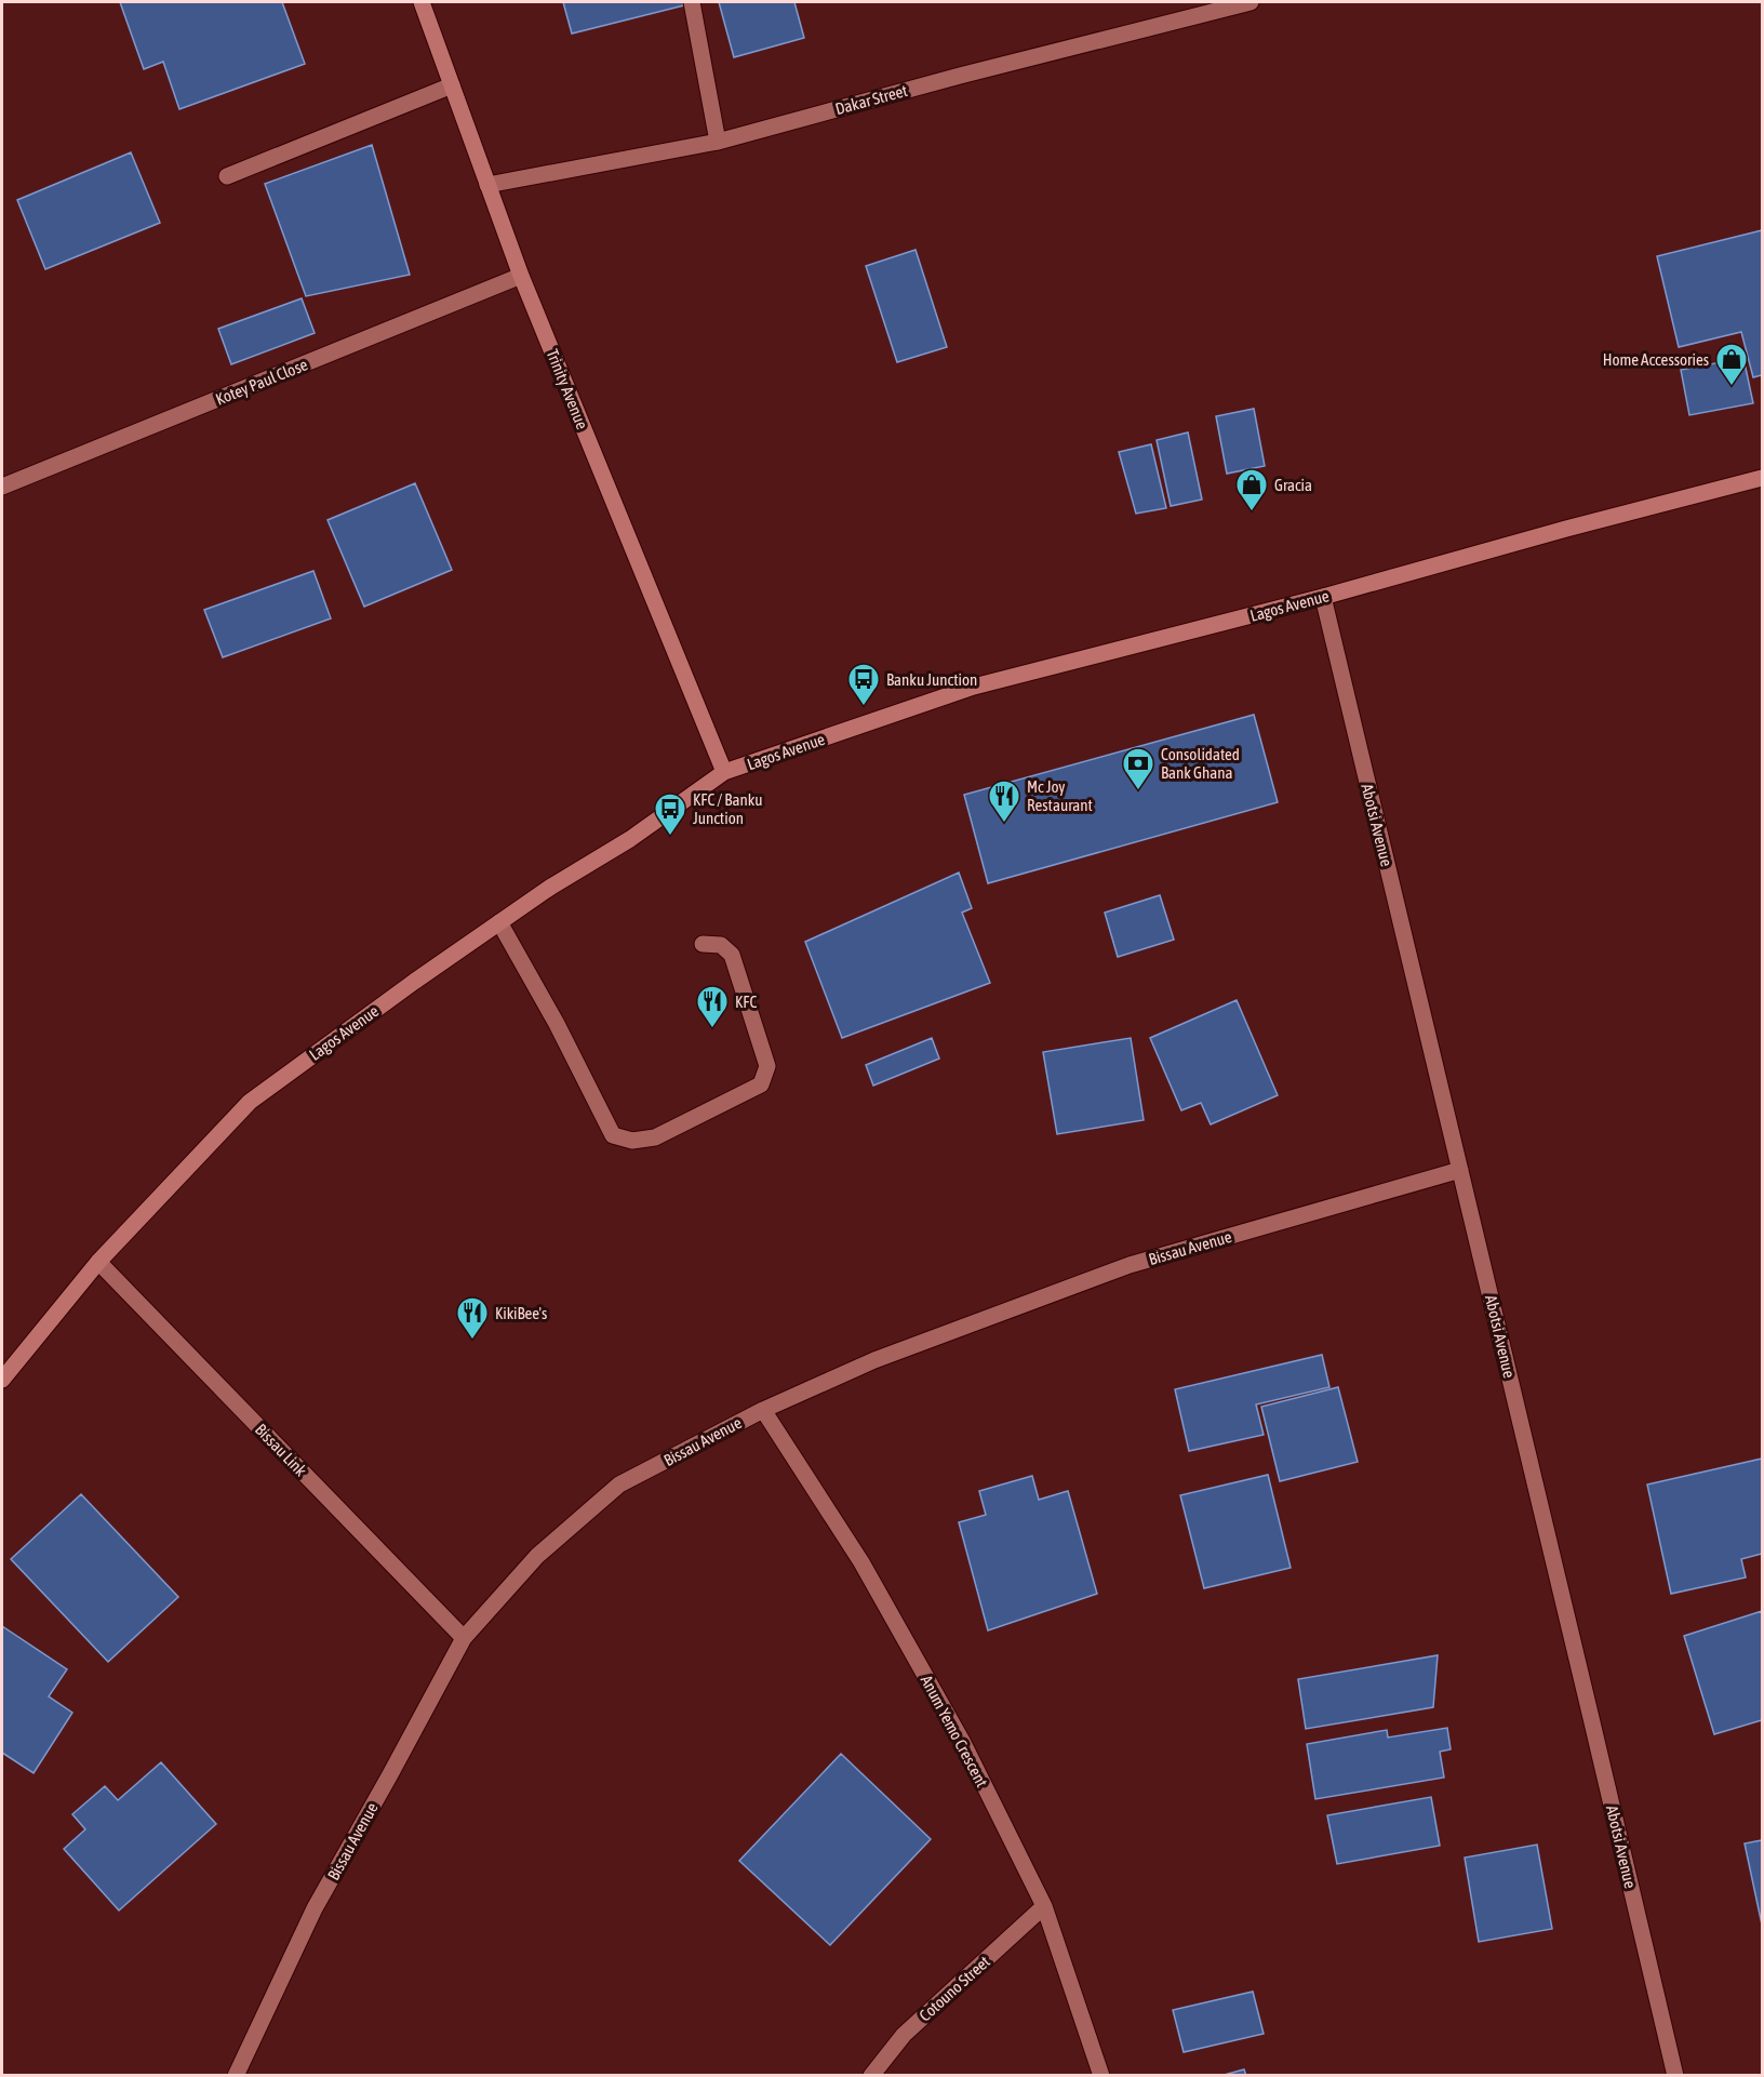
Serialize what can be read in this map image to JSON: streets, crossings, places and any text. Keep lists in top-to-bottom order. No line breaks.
{"streets":{"street":["Dakar Street","Kotey Paul Close","Trinity Avenue","Lagos Avenue","Abotsi Avenue","Bissau Avenue","Bissau Link","Anum Yemo Crescent","Cotouno Street"]},"crossings":[["Dakar Street","Trinity Avenue"],["Kotey Paul Close","Trinity Avenue"],["Trinity Avenue","Lagos Avenue"],["Lagos Avenue","Abotsi Avenue"],["Lagos Avenue","Bissau Link"],["Abotsi Avenue","Bissau Avenue"],["Bissau Avenue","Bissau Link"],["Bissau Avenue","Anum Yemo Crescent"],["Anum Yemo Crescent","Cotouno Street"]],"places":{"shop":["Home Accessories","Gracia"],"bus stop":["Banku Junction","KFC / Banku Junction"],"bank":["Consolidated Bank Ghana"],"restaurant":["Mc Joy Restaurant","KFC","KikiBee's"]}}
